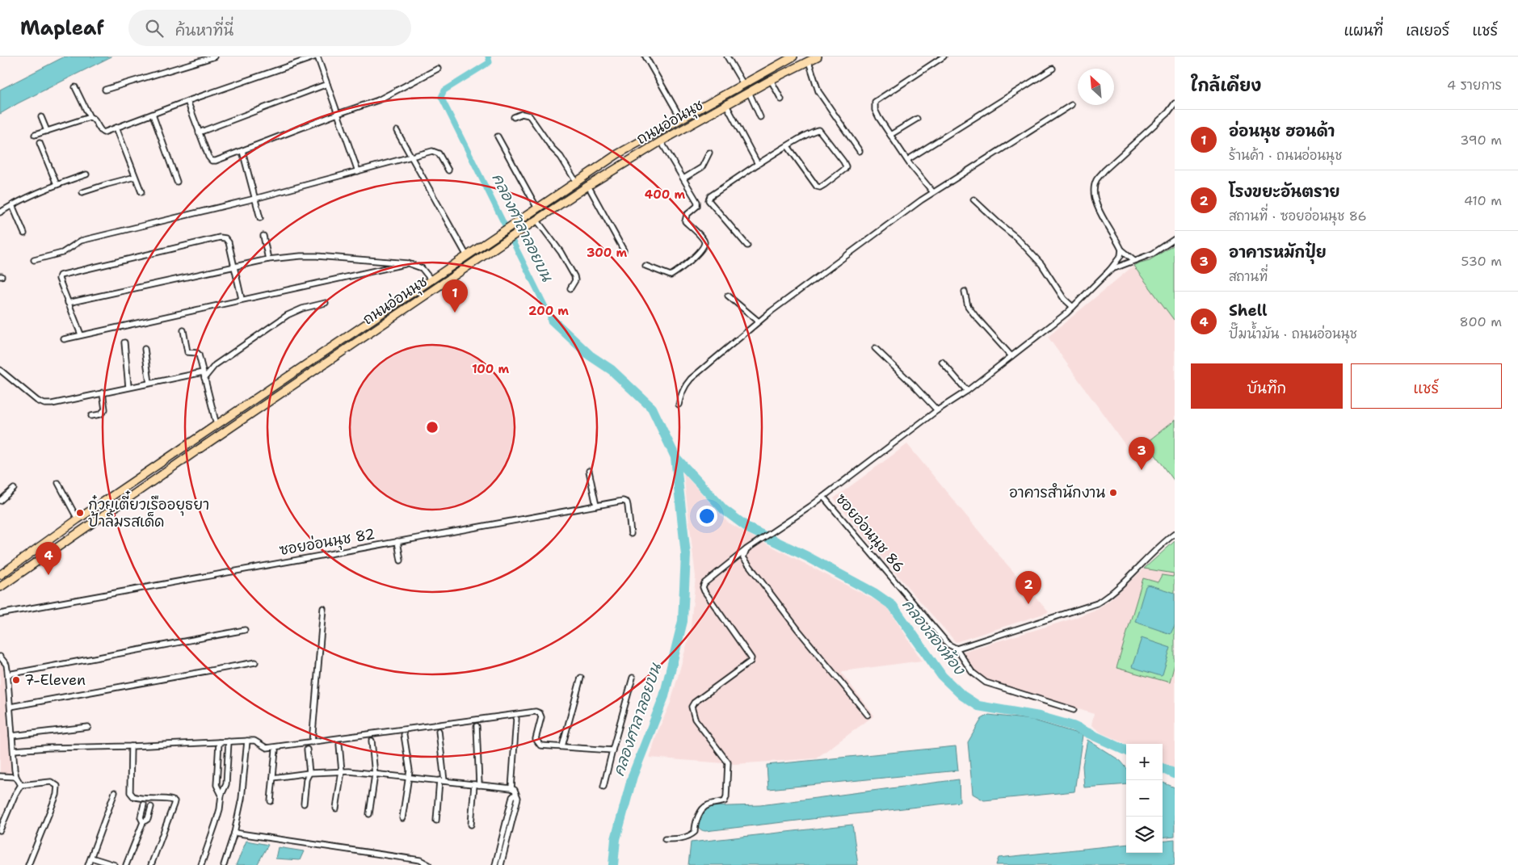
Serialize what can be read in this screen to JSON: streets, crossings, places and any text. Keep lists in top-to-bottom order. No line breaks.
{"streets":{"main road":["ถนนอ่อนนุช"],"street":["ซอยอ่อนนุช 86","ซอยอ่อนนุช 82"]},"water":["คลองศาลาลอยบน","คลองสองห้อง"],"places":["อาคารสำนักงาน","ก๋วยเตี๋ยวเรืออยุธยา ป้าลิ้มรสเด็ด","7-Eleven"],"north":"top left","page":{"header":"Mapleaf","search":"ค้นหาที่นี่","nav":["แผนที่","เลเยอร์","แชร์"],"heading":["ใกล้เคียง","4 รายการ"],"list":[{"mark":"1","name":"อ่อนนุช ฮอนด้า","note":"ร้านค้า · ถนนอ่อนนุช","value":"390 m"},{"mark":"2","name":"โรงขยะอันตราย","note":"สถานที่ · ซอยอ่อนนุช 86","value":"410 m"},{"mark":"3","name":"อาคารหมักปุ๋ย","note":"สถานที่","value":"530 m"},{"mark":"4","name":"Shell","note":"ปั๊มน้ำมัน · ถนนอ่อนนุช","value":"800 m"}],"pins":["1","3","4","2"],"buttons":["บันทึก","แชร์"],"map_buttons":["+","−"]},"rings":["400 m","300 m","200 m","100 m"]}
